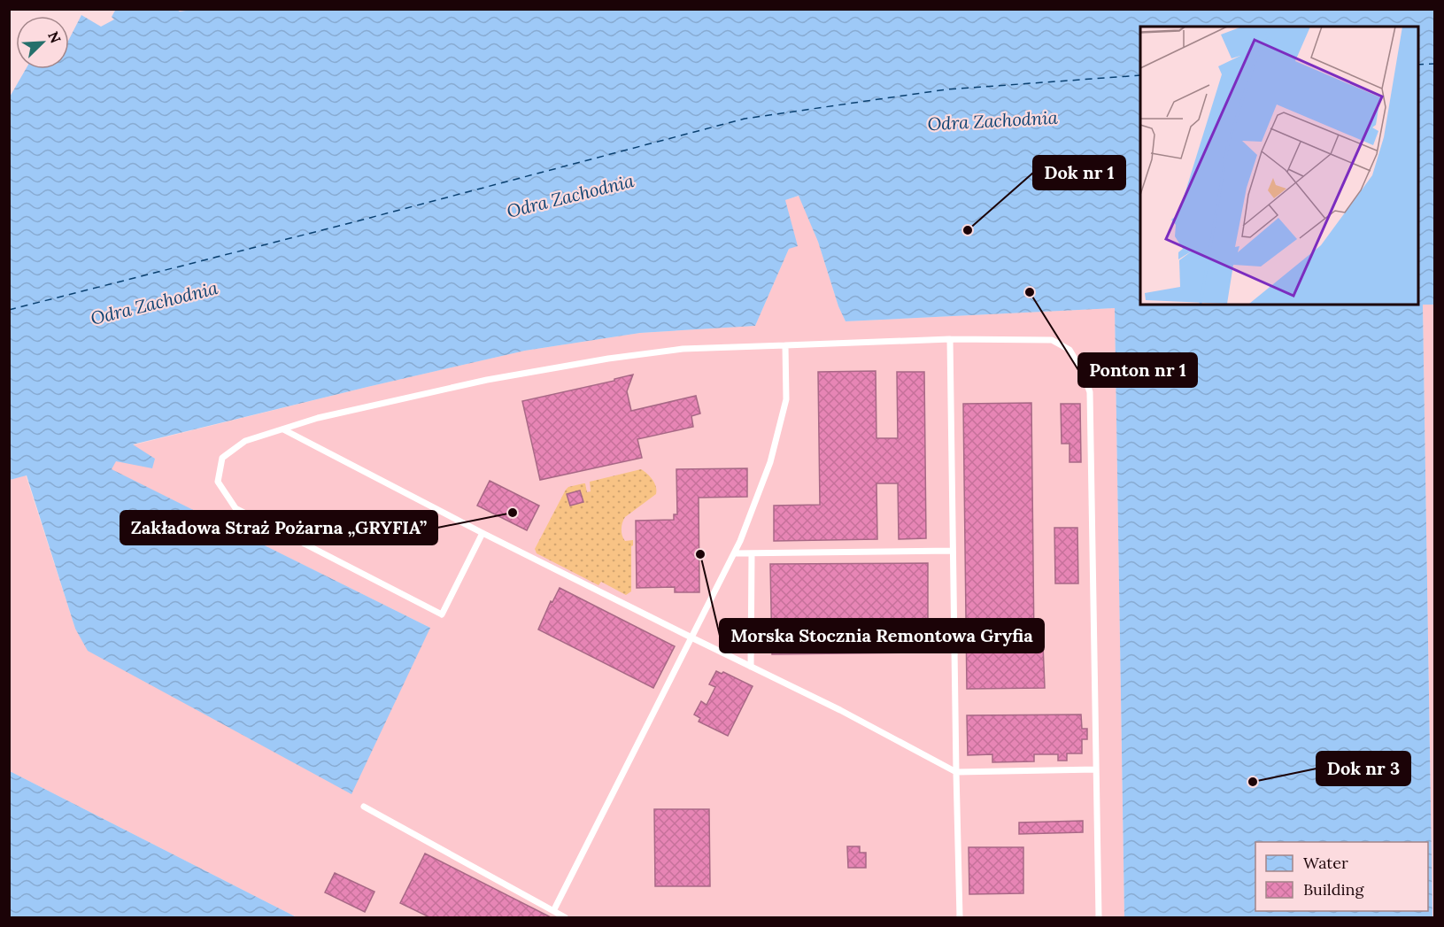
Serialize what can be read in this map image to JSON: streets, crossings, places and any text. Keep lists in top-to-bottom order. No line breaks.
{"water":["Odra Zachodnia"],"places":["Dok nr 1","Ponton nr 1","Zakładowa Straż Pożarna „GRYFIA”","Morska Stocznia Remontowa Gryfia","Dok nr 3"],"legend":["Water","Building"],"north":"top right"}
